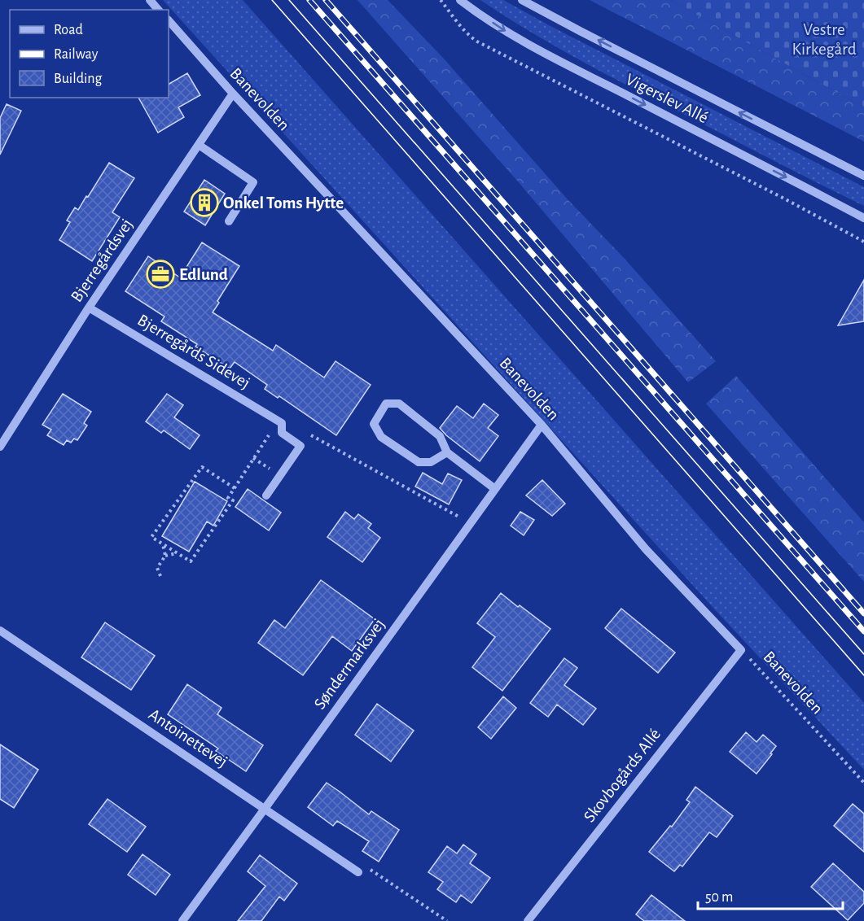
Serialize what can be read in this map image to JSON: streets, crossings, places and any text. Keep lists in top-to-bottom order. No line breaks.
{"streets":{"street":["Vigerslev Allé","Banevolden","Bjerregårdsvej","Bjerregårds Sidevej","Søndermarksvej","Antoinettevej","Skovbogårds Allé"]},"crossings":[["Banevolden","Bjerregårdsvej"],["Banevolden","Søndermarksvej"],["Banevolden","Skovbogårds Allé"],["Bjerregårdsvej","Bjerregårds Sidevej"],["Søndermarksvej","Antoinettevej"]],"parks":["Vestre Kirkegård"],"places":{"building":["Onkel Toms Hytte"],"office":["Edlund"]},"legend":["Road","Railway","Building"],"scale_bar":"50 m"}
